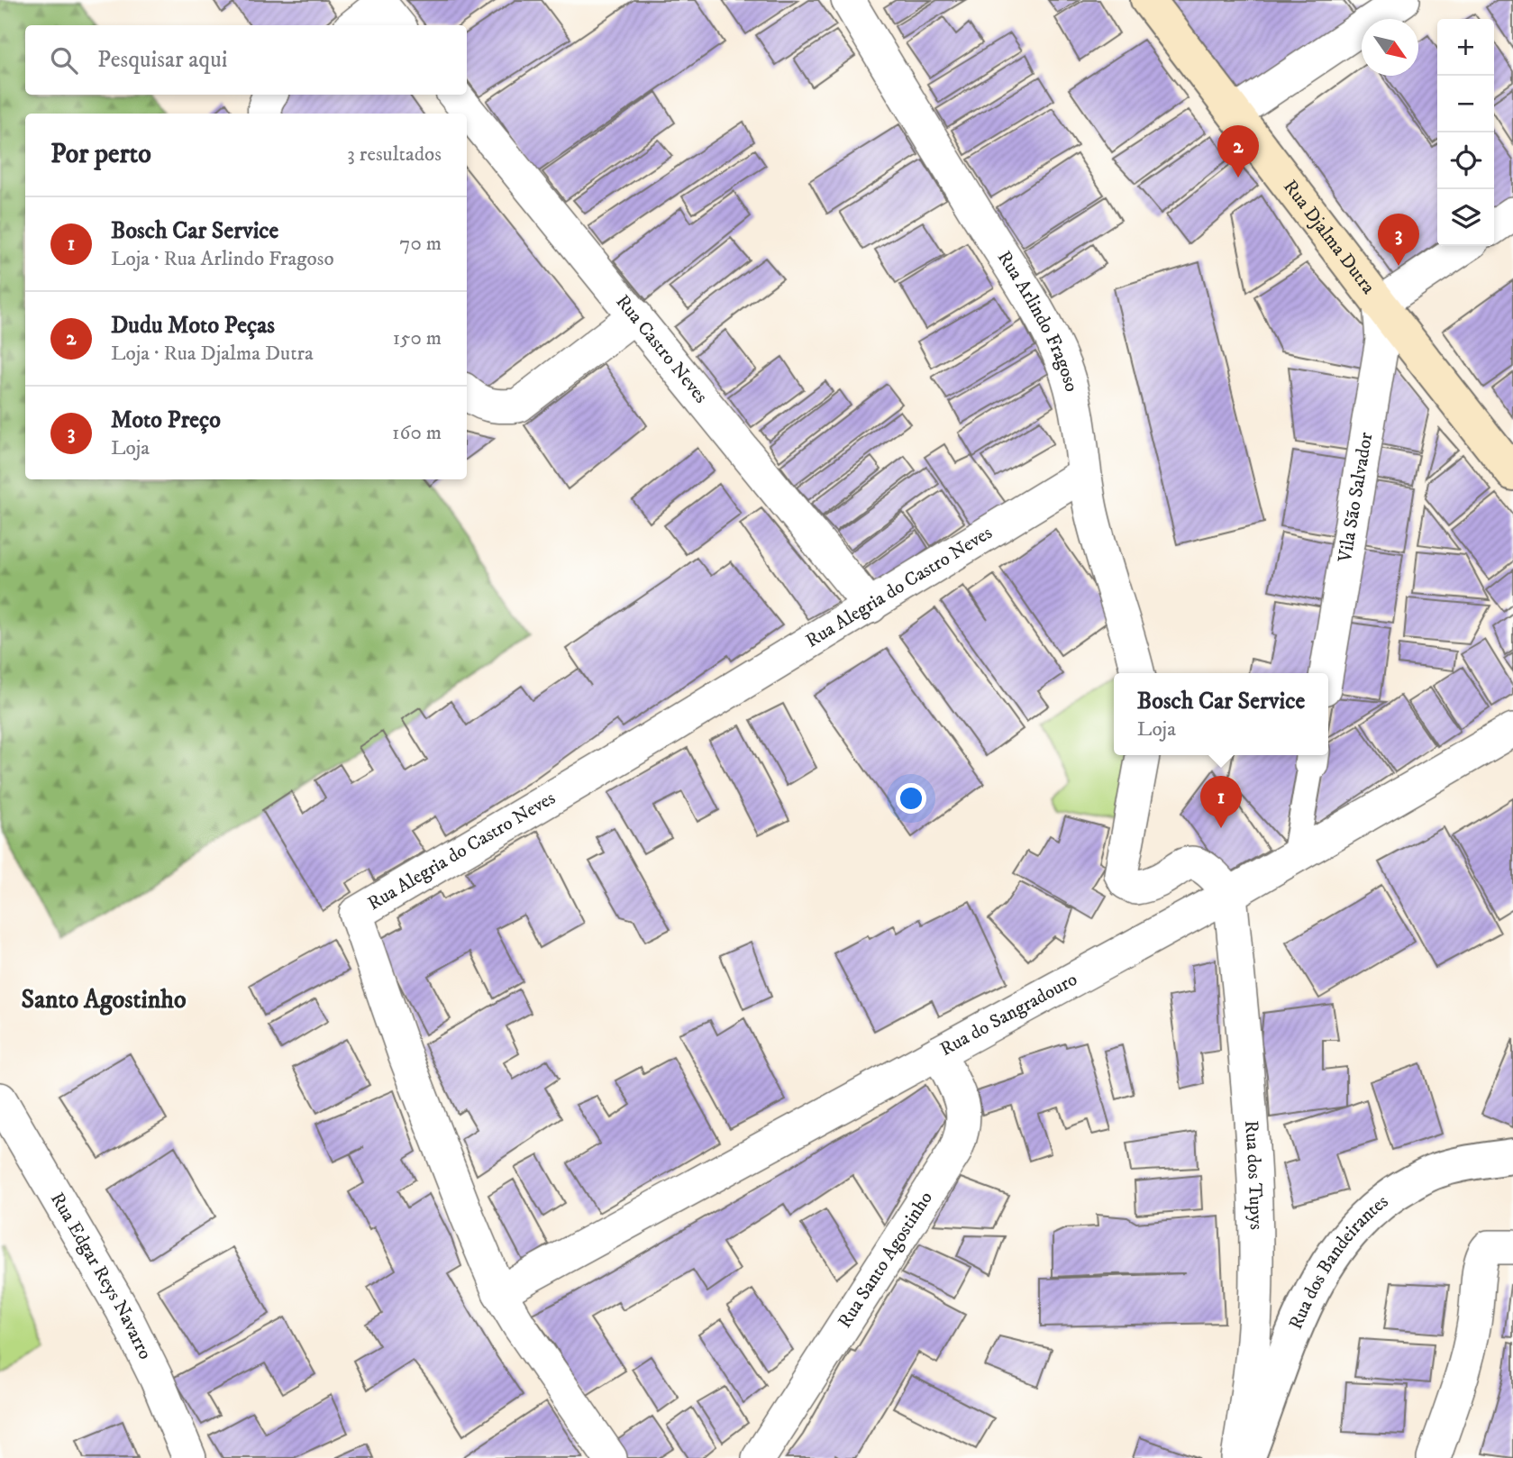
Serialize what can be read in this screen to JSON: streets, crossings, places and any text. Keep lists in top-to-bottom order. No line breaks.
{"streets":{"main road":["Rua Djalma Dutra"],"street":["Rua Arlindo Fragoso","Rua Castro Neves","Vila São Salvador","Rua Alegria do Castro Neves","Rua do Sangradouro","Rua dos Tupys","Rua Santo Agostinho","Rua dos Bandeirantes","Rua Edgar Reys Navarro"]},"crossings":[["Rua Djalma Dutra","Vila São Salvador"],["Rua Arlindo Fragoso","Rua Alegria do Castro Neves"],["Rua Castro Neves","Rua Alegria do Castro Neves"],["Rua Alegria do Castro Neves","Rua do Sangradouro"],["Rua do Sangradouro","Rua dos Tupys"],["Rua do Sangradouro","Rua Santo Agostinho"]],"districts":["Santo Agostinho"],"north":"bottom right","page":{"map_buttons":["+","−"],"search":"Pesquisar aqui","heading":["Por perto","3 resultados"],"pins":["2","3","1"],"list":[{"mark":"1","name":"Bosch Car Service","note":"Loja · Rua Arlindo Fragoso","value":"70 m"},{"mark":"2","name":"Dudu Moto Peças","note":"Loja · Rua Djalma Dutra","value":"150 m"},{"mark":"3","name":"Moto Preço","note":"Loja","value":"160 m"}],"popup":["Bosch Car Service","Loja"]}}
